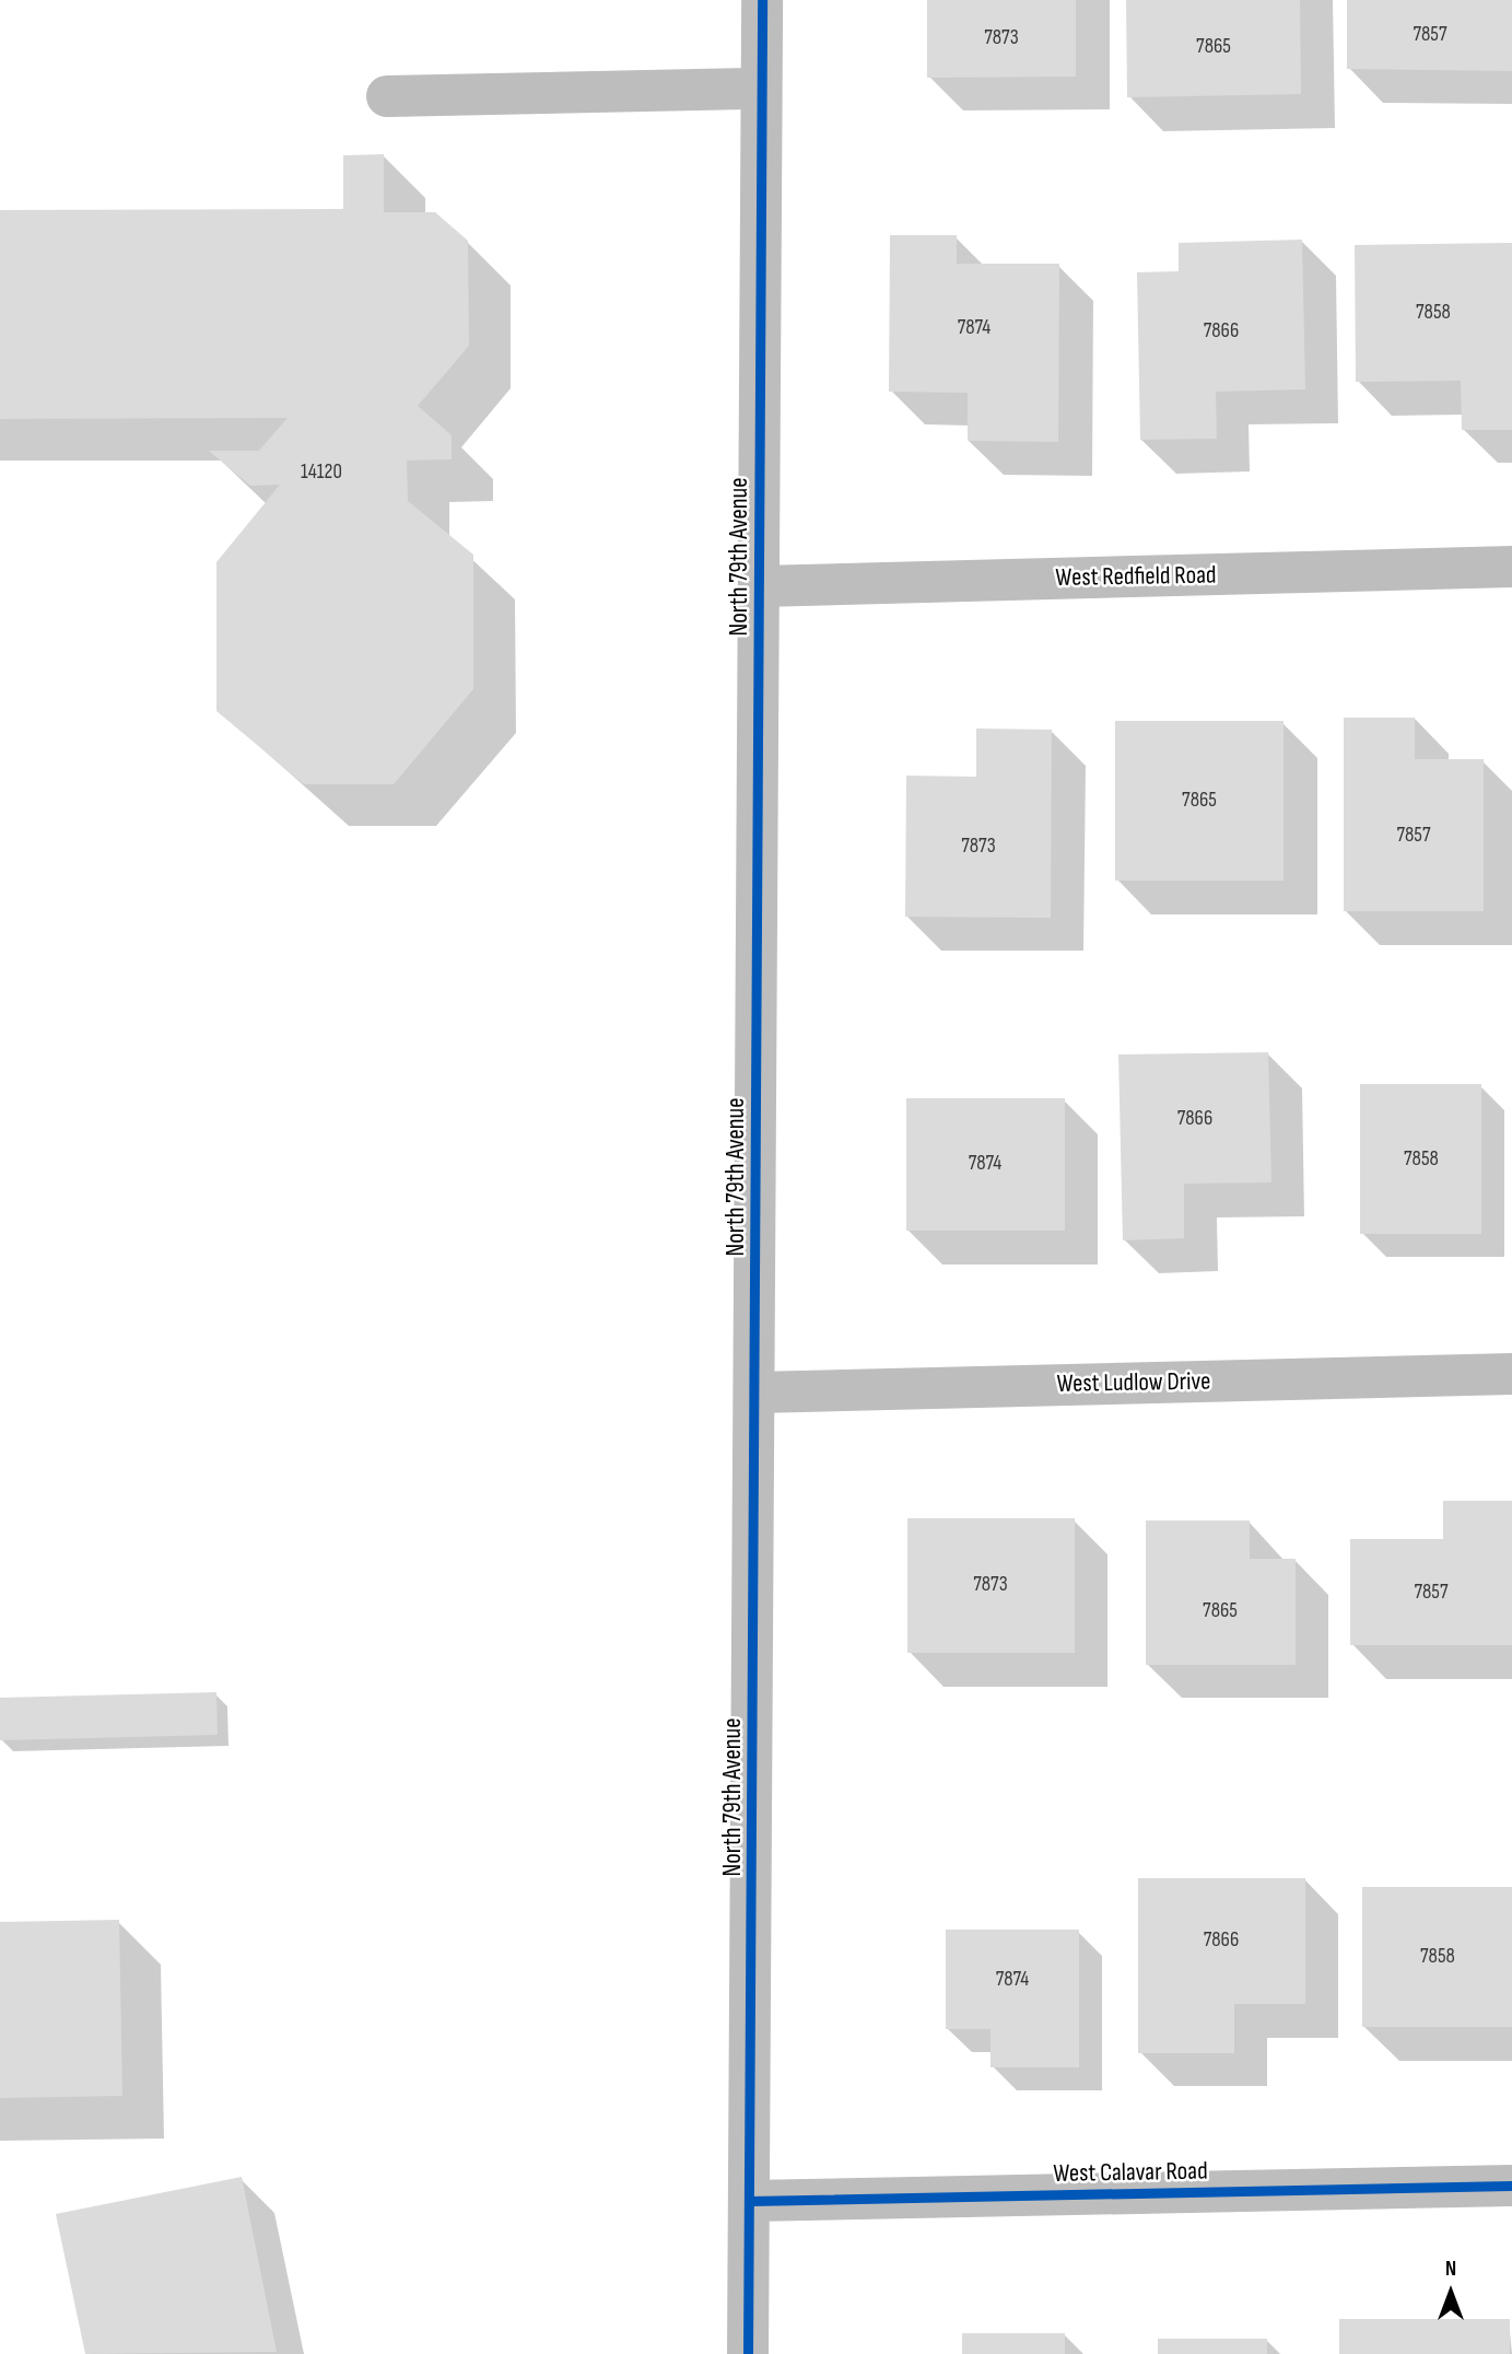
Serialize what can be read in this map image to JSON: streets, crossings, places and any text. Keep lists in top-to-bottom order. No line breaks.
{"streets":{"street":["North 79th Avenue","West Redfield Road","West Ludlow Drive","West Calavar Road"]},"crossings":[["North 79th Avenue","West Redfield Road"],["North 79th Avenue","West Ludlow Drive"],["North 79th Avenue","West Calavar Road"]],"house_numbers":["7857","7873","7865","7858","7874","7866","14120","7865","7857","7873","7866","7858","7874","7873","7857","7865","7866","7858","7874"],"north":"top"}
